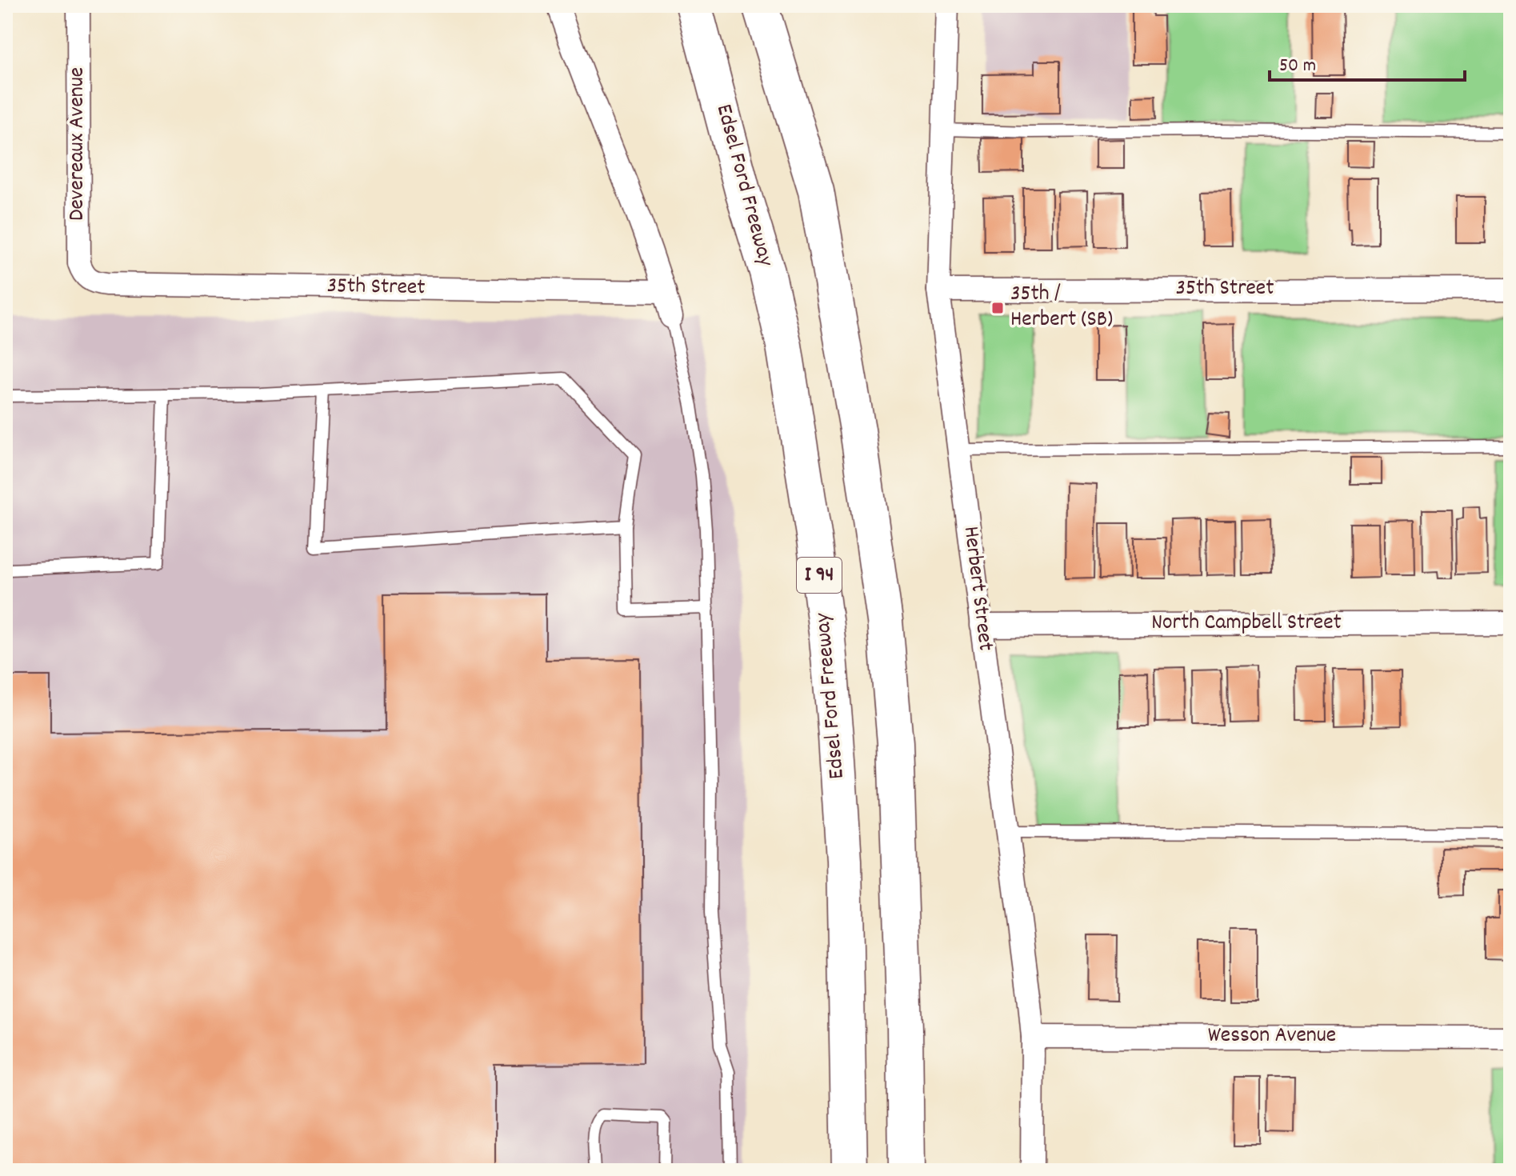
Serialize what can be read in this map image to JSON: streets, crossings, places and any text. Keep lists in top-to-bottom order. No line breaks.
{"streets":{"highway":["Edsel Ford Freeway","I 94"],"street":["Devereaux Avenue","35th Street","Herbert Street","North Campbell Street","Wesson Avenue"]},"crossings":[["Devereaux Avenue","35th Street"],["35th Street","Herbert Street"],["Herbert Street","North Campbell Street"],["Herbert Street","Wesson Avenue"]],"places":{"transit":["35th / Herbert (SB)"]},"scale_bar":"50 m"}
